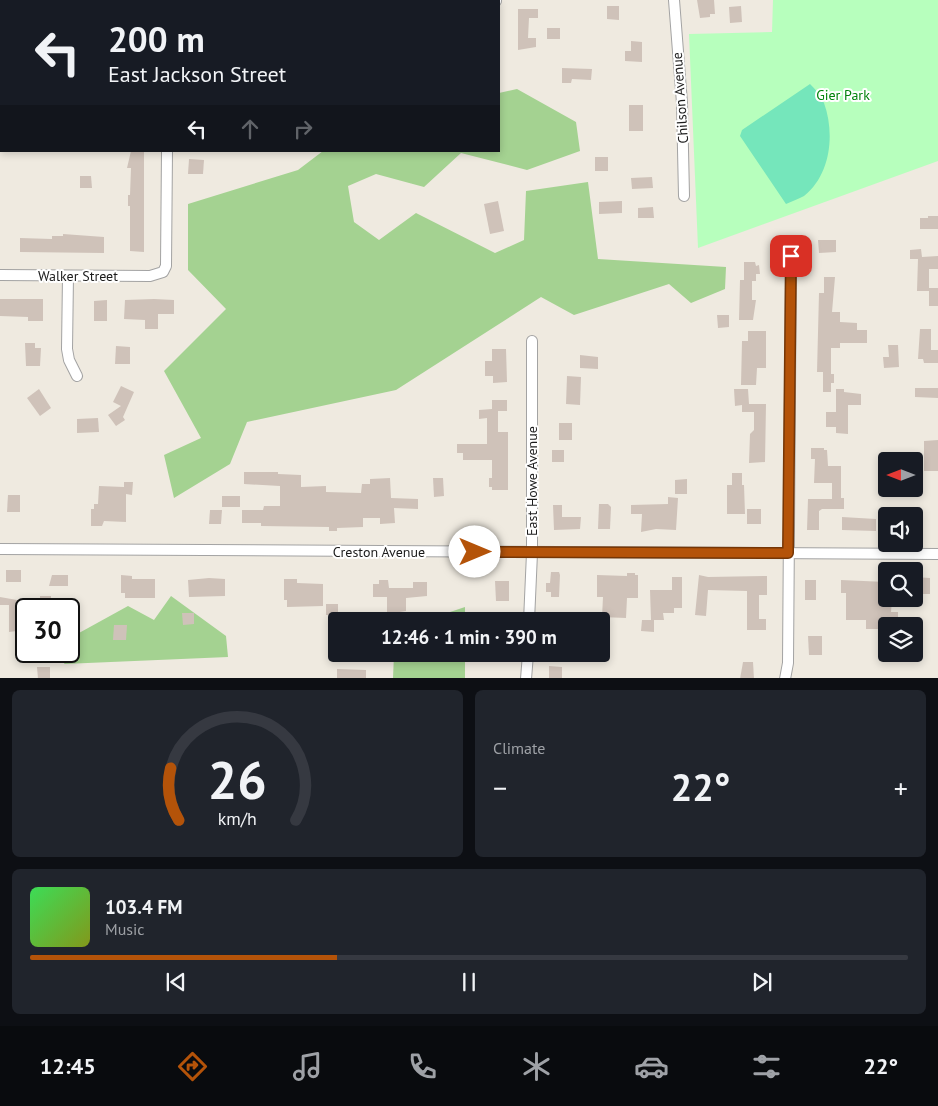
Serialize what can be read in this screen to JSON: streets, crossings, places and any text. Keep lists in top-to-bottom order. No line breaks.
{"streets":{"street":["Chilson Avenue","Walker Street","East Howe Avenue","Creston Avenue"]},"crossings":[["East Howe Avenue","Creston Avenue"]],"parks":["Gier Park"],"north":"left","page":{"turn":["200 m","East Jackson Street"],"limit":"30","trip":"12:46 · 1 min · 390 m","tile":"Climate","heat":["−","22°","+"],"song":["103.4 FM","Music"],"tabs":["12:45","22°"],"gauge":["26","km/h"]}}
